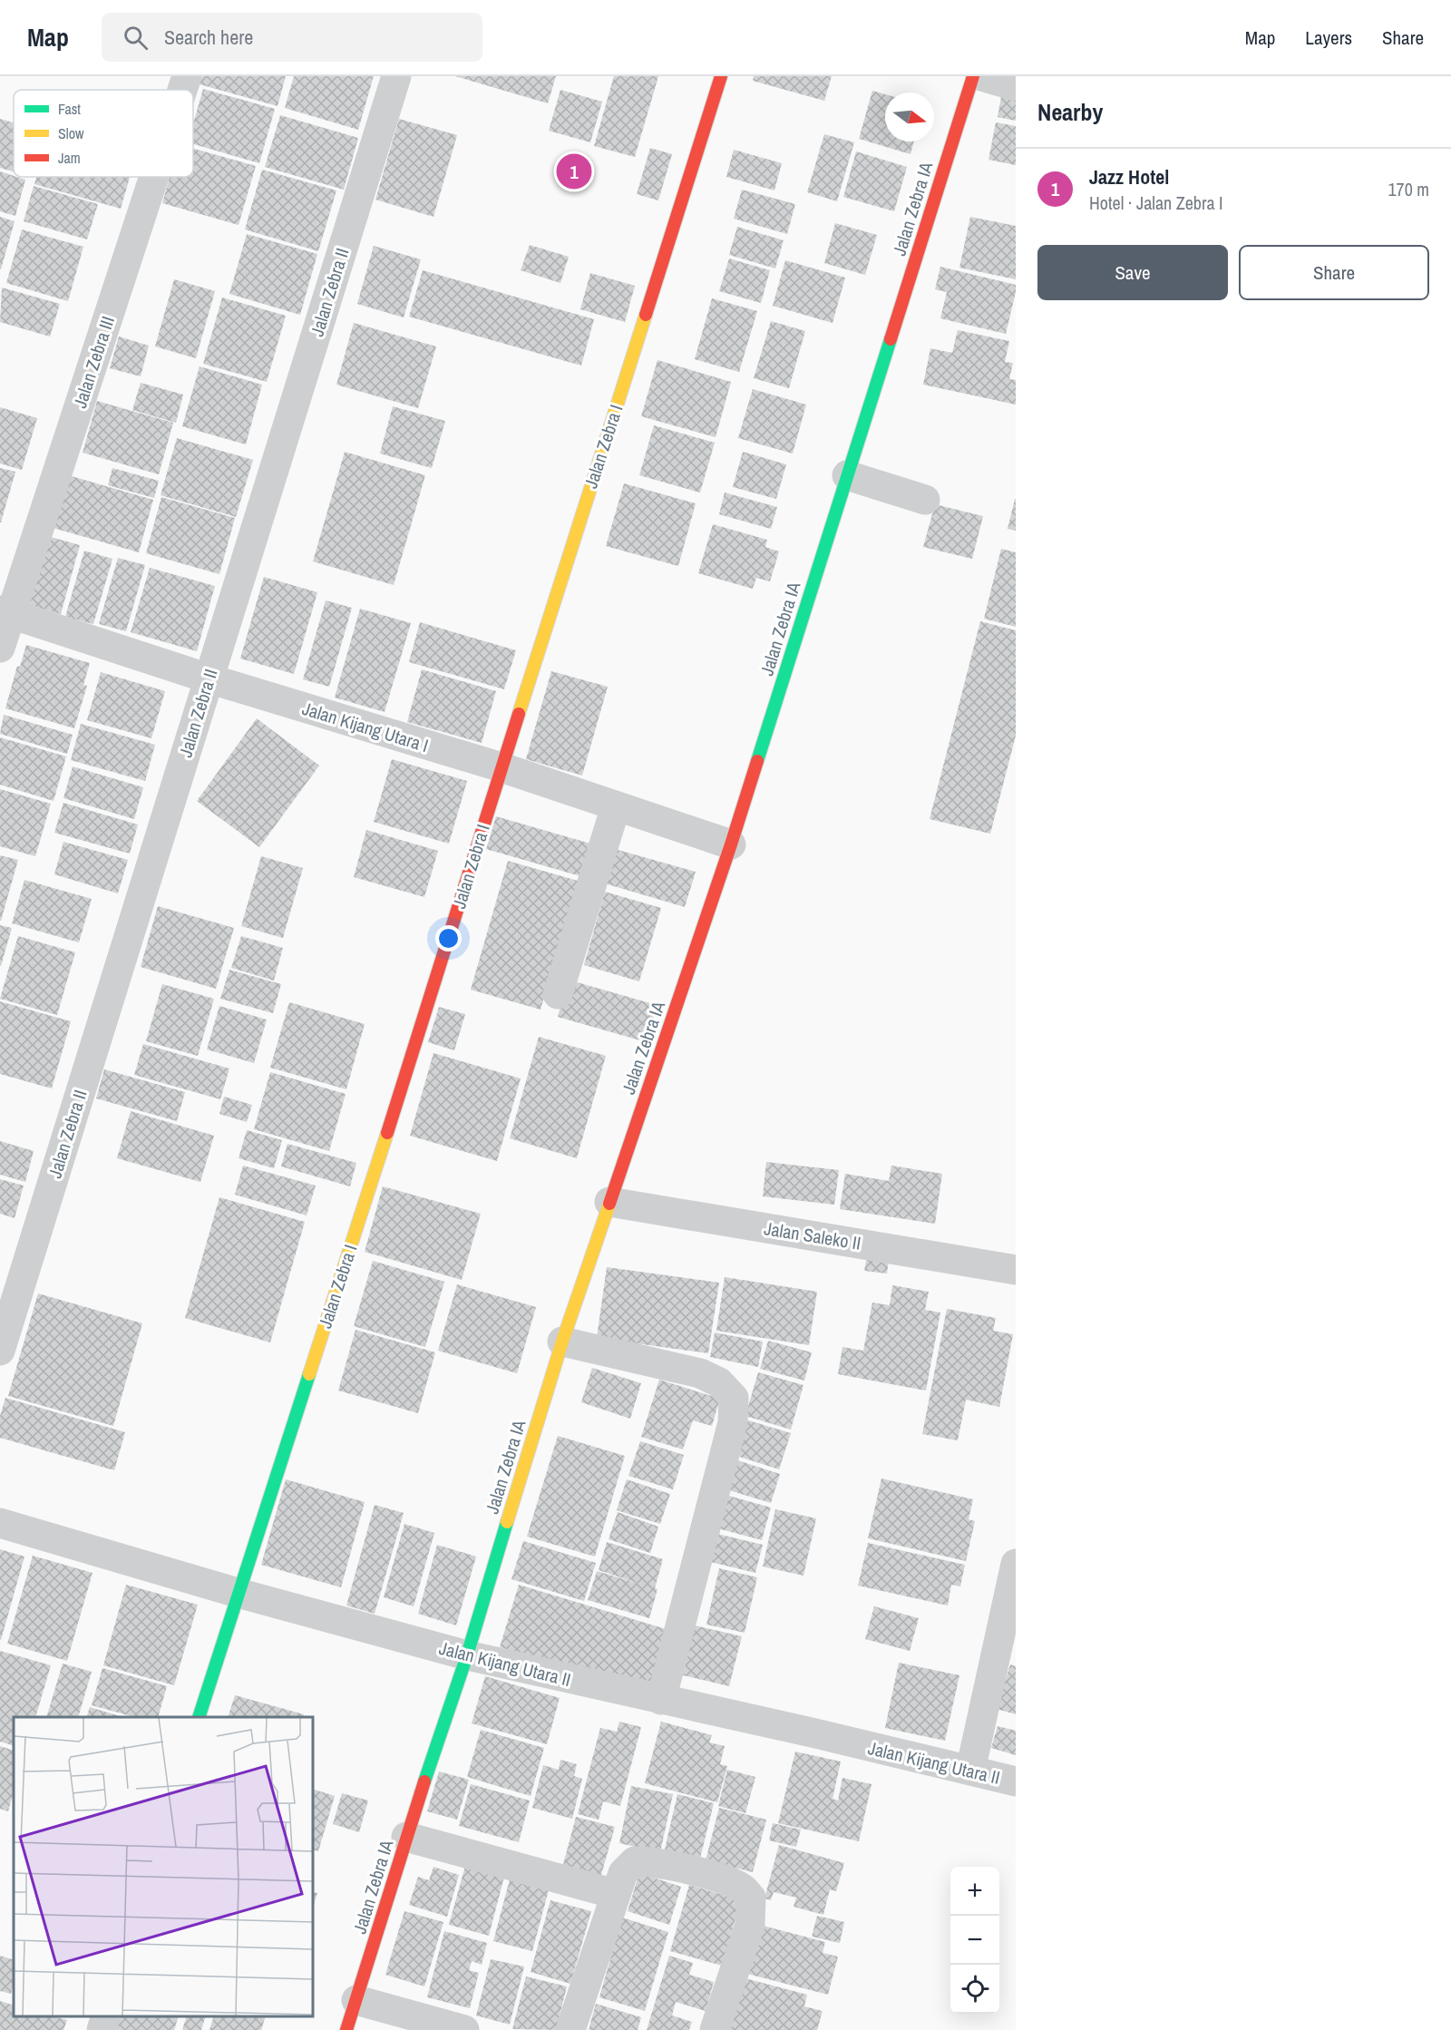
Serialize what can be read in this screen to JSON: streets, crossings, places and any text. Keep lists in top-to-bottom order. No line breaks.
{"streets":{"street":["Jalan Zebra IA","Jalan Zebra II","Jalan Zebra III","Jalan Zebra I","Jalan Kijang Utara I","Jalan Saleko II","Jalan Kijang Utara II"]},"crossings":[["Jalan Zebra IA","Jalan Kijang Utara I"],["Jalan Zebra IA","Jalan Saleko II"],["Jalan Zebra IA","Jalan Kijang Utara II"],["Jalan Zebra II","Jalan Kijang Utara I"],["Jalan Zebra III","Jalan Kijang Utara I"],["Jalan Zebra I","Jalan Kijang Utara I"],["Jalan Zebra I","Jalan Kijang Utara II"]],"legend":["Fast","Slow","Jam"],"north":"right","page":{"header":"Map","search":"Search here","nav":["Map","Layers","Share"],"heading":"Nearby","list":[{"mark":"1","name":"Jazz Hotel","note":"Hotel · Jalan Zebra I","value":"170 m"}],"pins":"1","buttons":["Save","Share"],"map_buttons":["+","−"]}}
